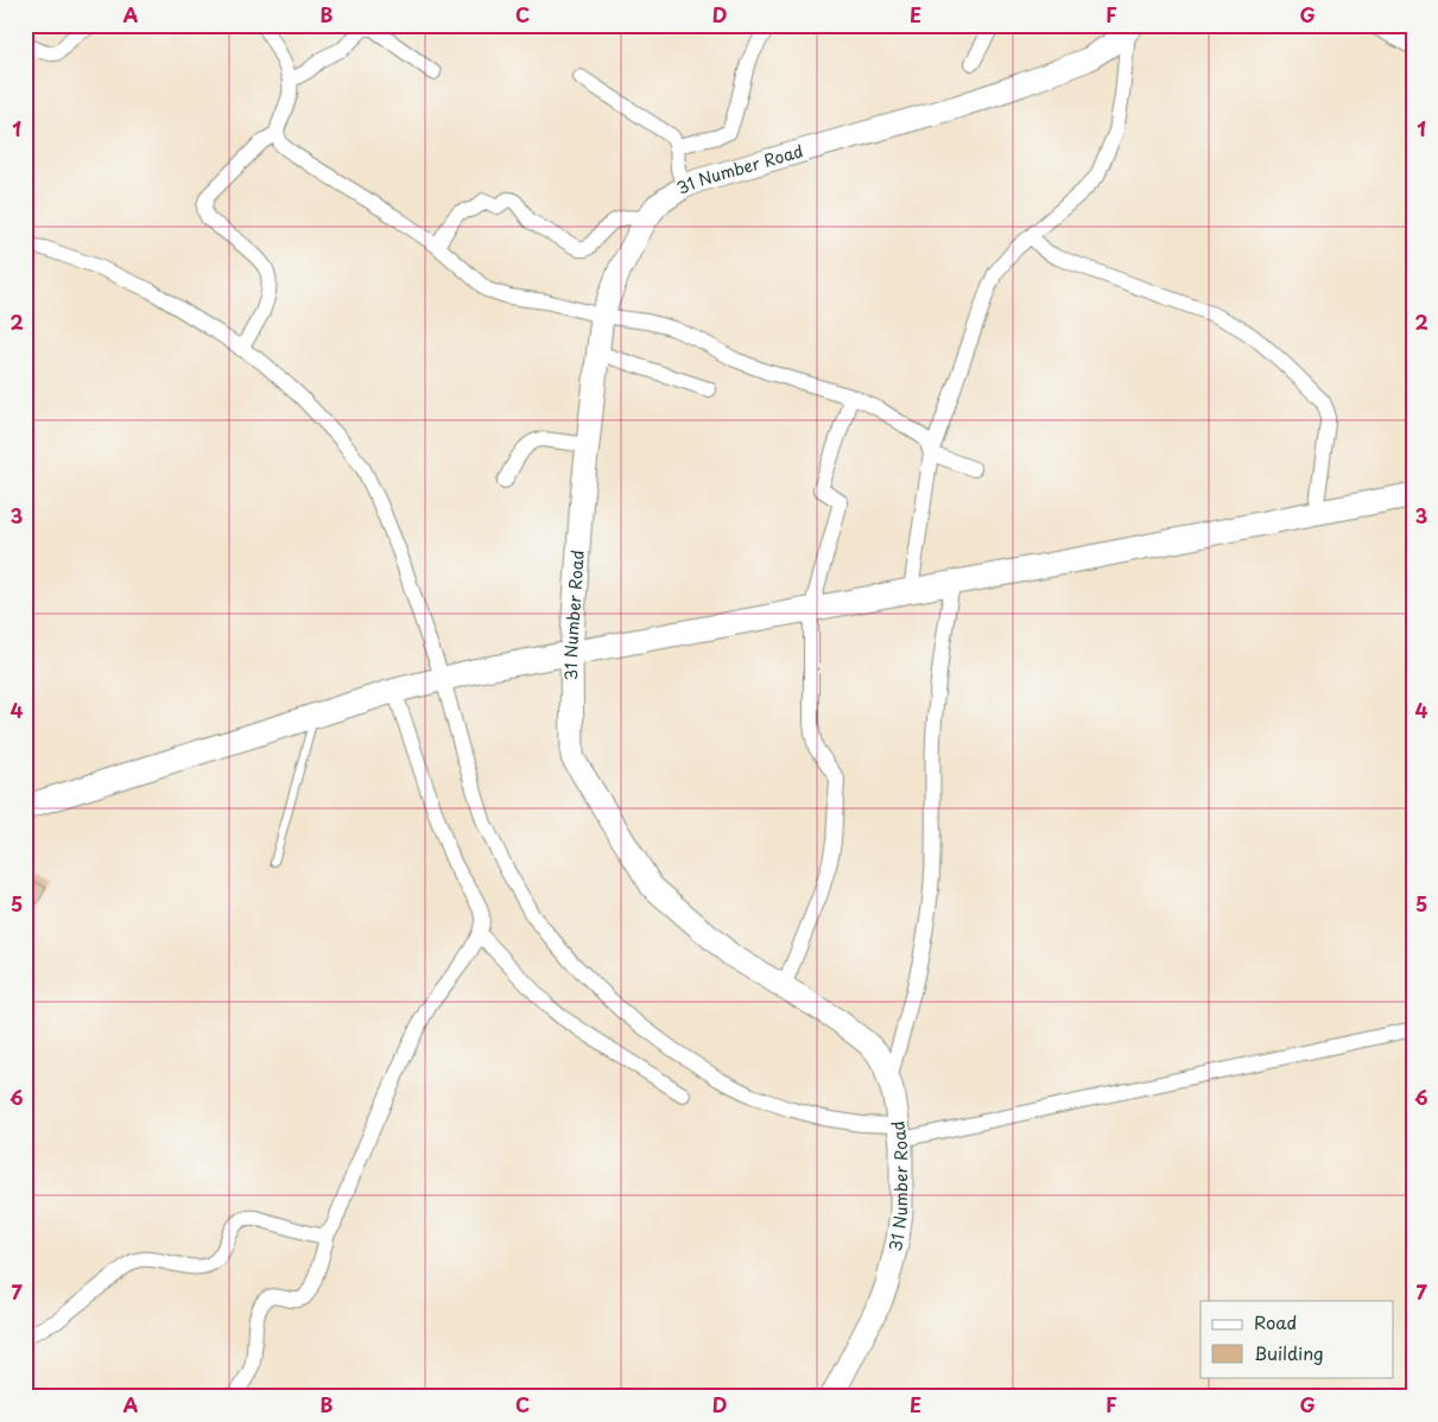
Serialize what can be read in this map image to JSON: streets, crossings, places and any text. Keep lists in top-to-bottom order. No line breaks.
{"streets":{"main road":["31 Number Road"]},"legend":["Road","Building"],"grid":{"columns":["A","B","C","D","E","F","G"],"rows":["1","2","3","4","5","6","7"]}}
